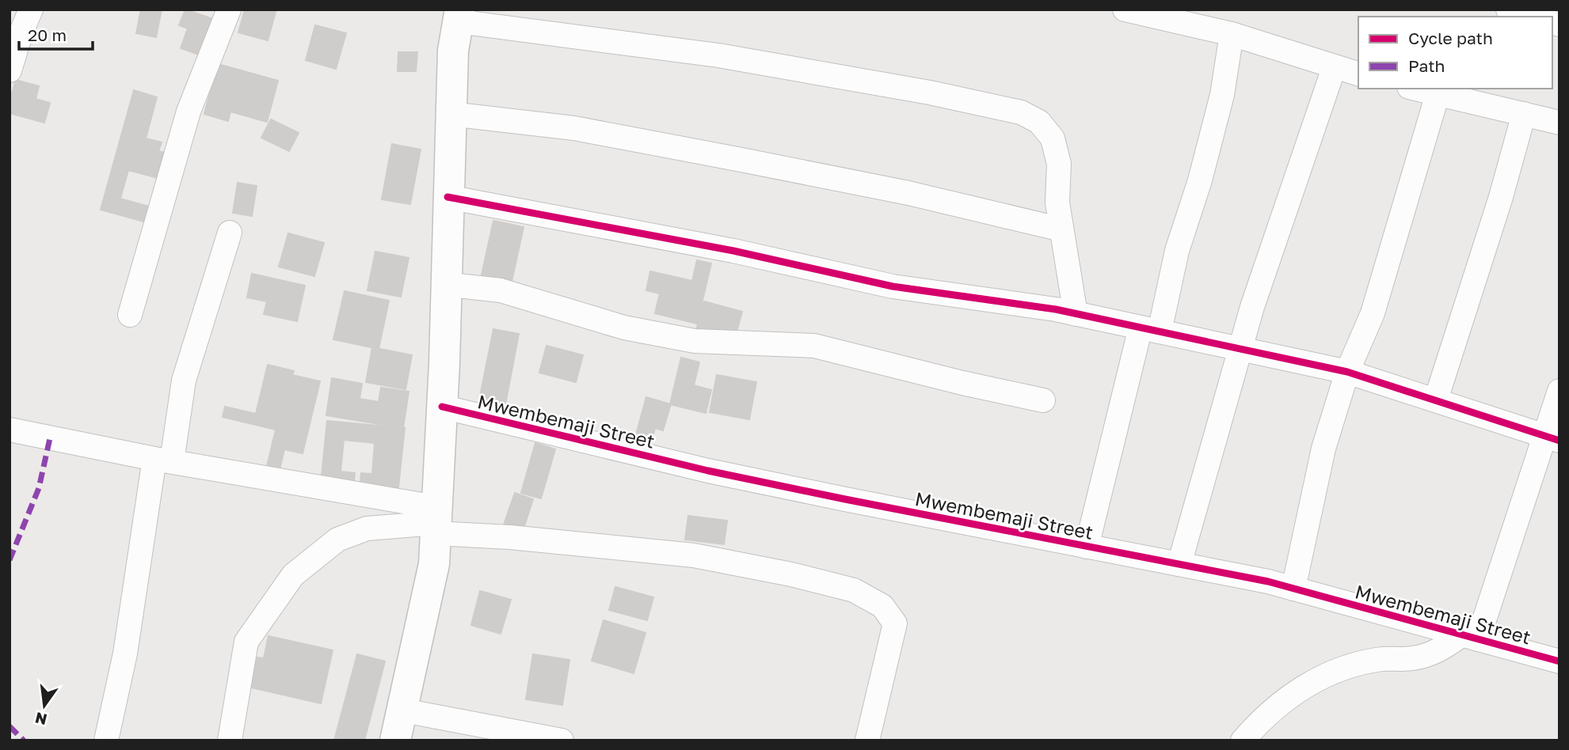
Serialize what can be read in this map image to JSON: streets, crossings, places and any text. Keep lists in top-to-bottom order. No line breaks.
{"streets":{"street":["Mwembemaji Street"]},"legend":["Cycle path","Path"],"scale_bar":"20 m","north":"bottom"}
